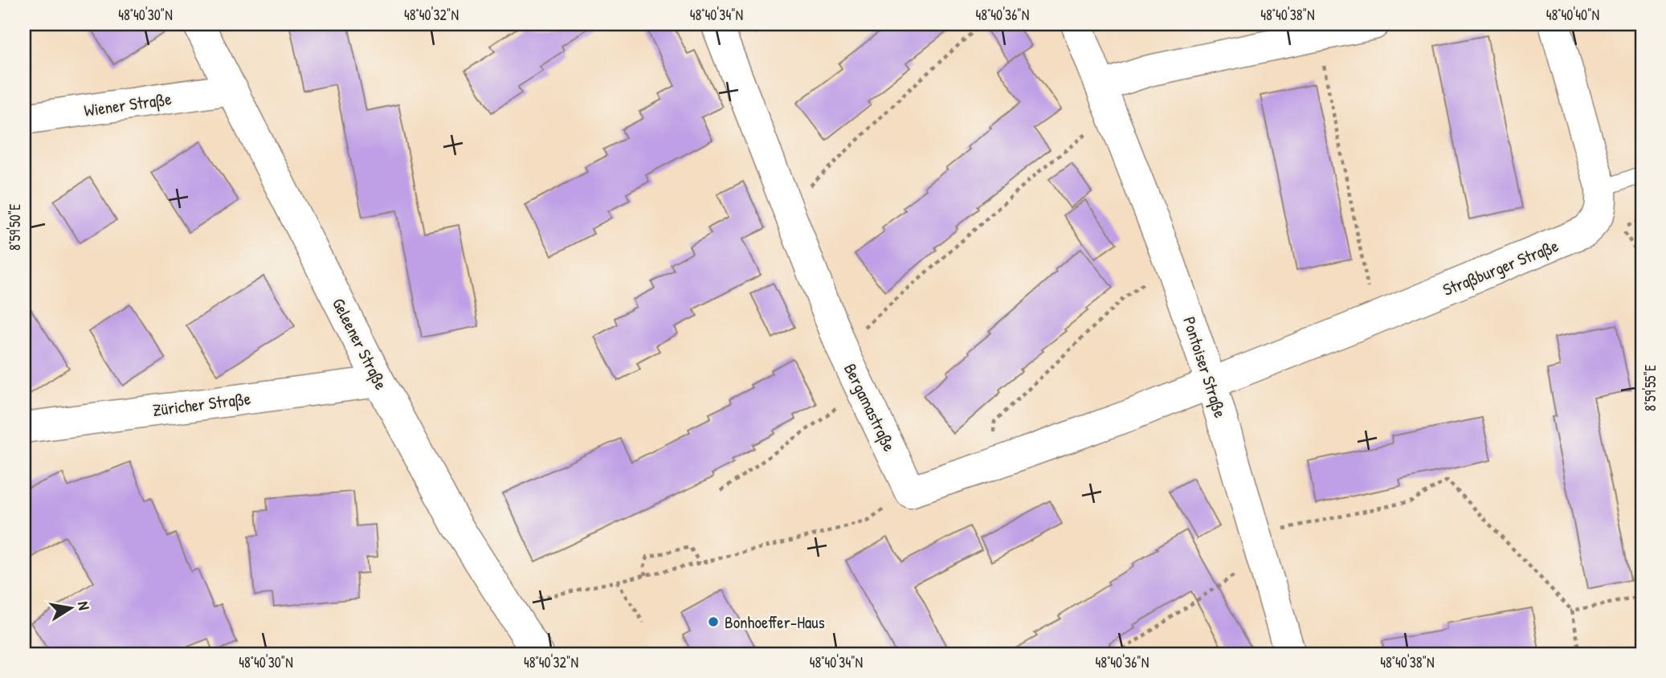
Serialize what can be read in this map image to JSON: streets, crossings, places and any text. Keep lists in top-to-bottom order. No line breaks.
{"streets":{"street":["Wiener Straße","Straßburger Straße","Geleener Straße","Pontoiser Straße","Züricher Straße","Bergamastraße"]},"crossings":[["Wiener Straße","Geleener Straße"],["Straßburger Straße","Pontoiser Straße"],["Straßburger Straße","Bergamastraße"],["Geleener Straße","Züricher Straße"],["Pontoiser Straße","Bergamastraße"]],"places":["Bonhoeffer-Haus"],"north":"right","coordinates":["48°40'30\"N","48°40'32\"N","48°40'34\"N","48°40'36\"N","48°40'38\"N","48°40'40\"N","8°59'50\"E","8°59'55\"E"]}
